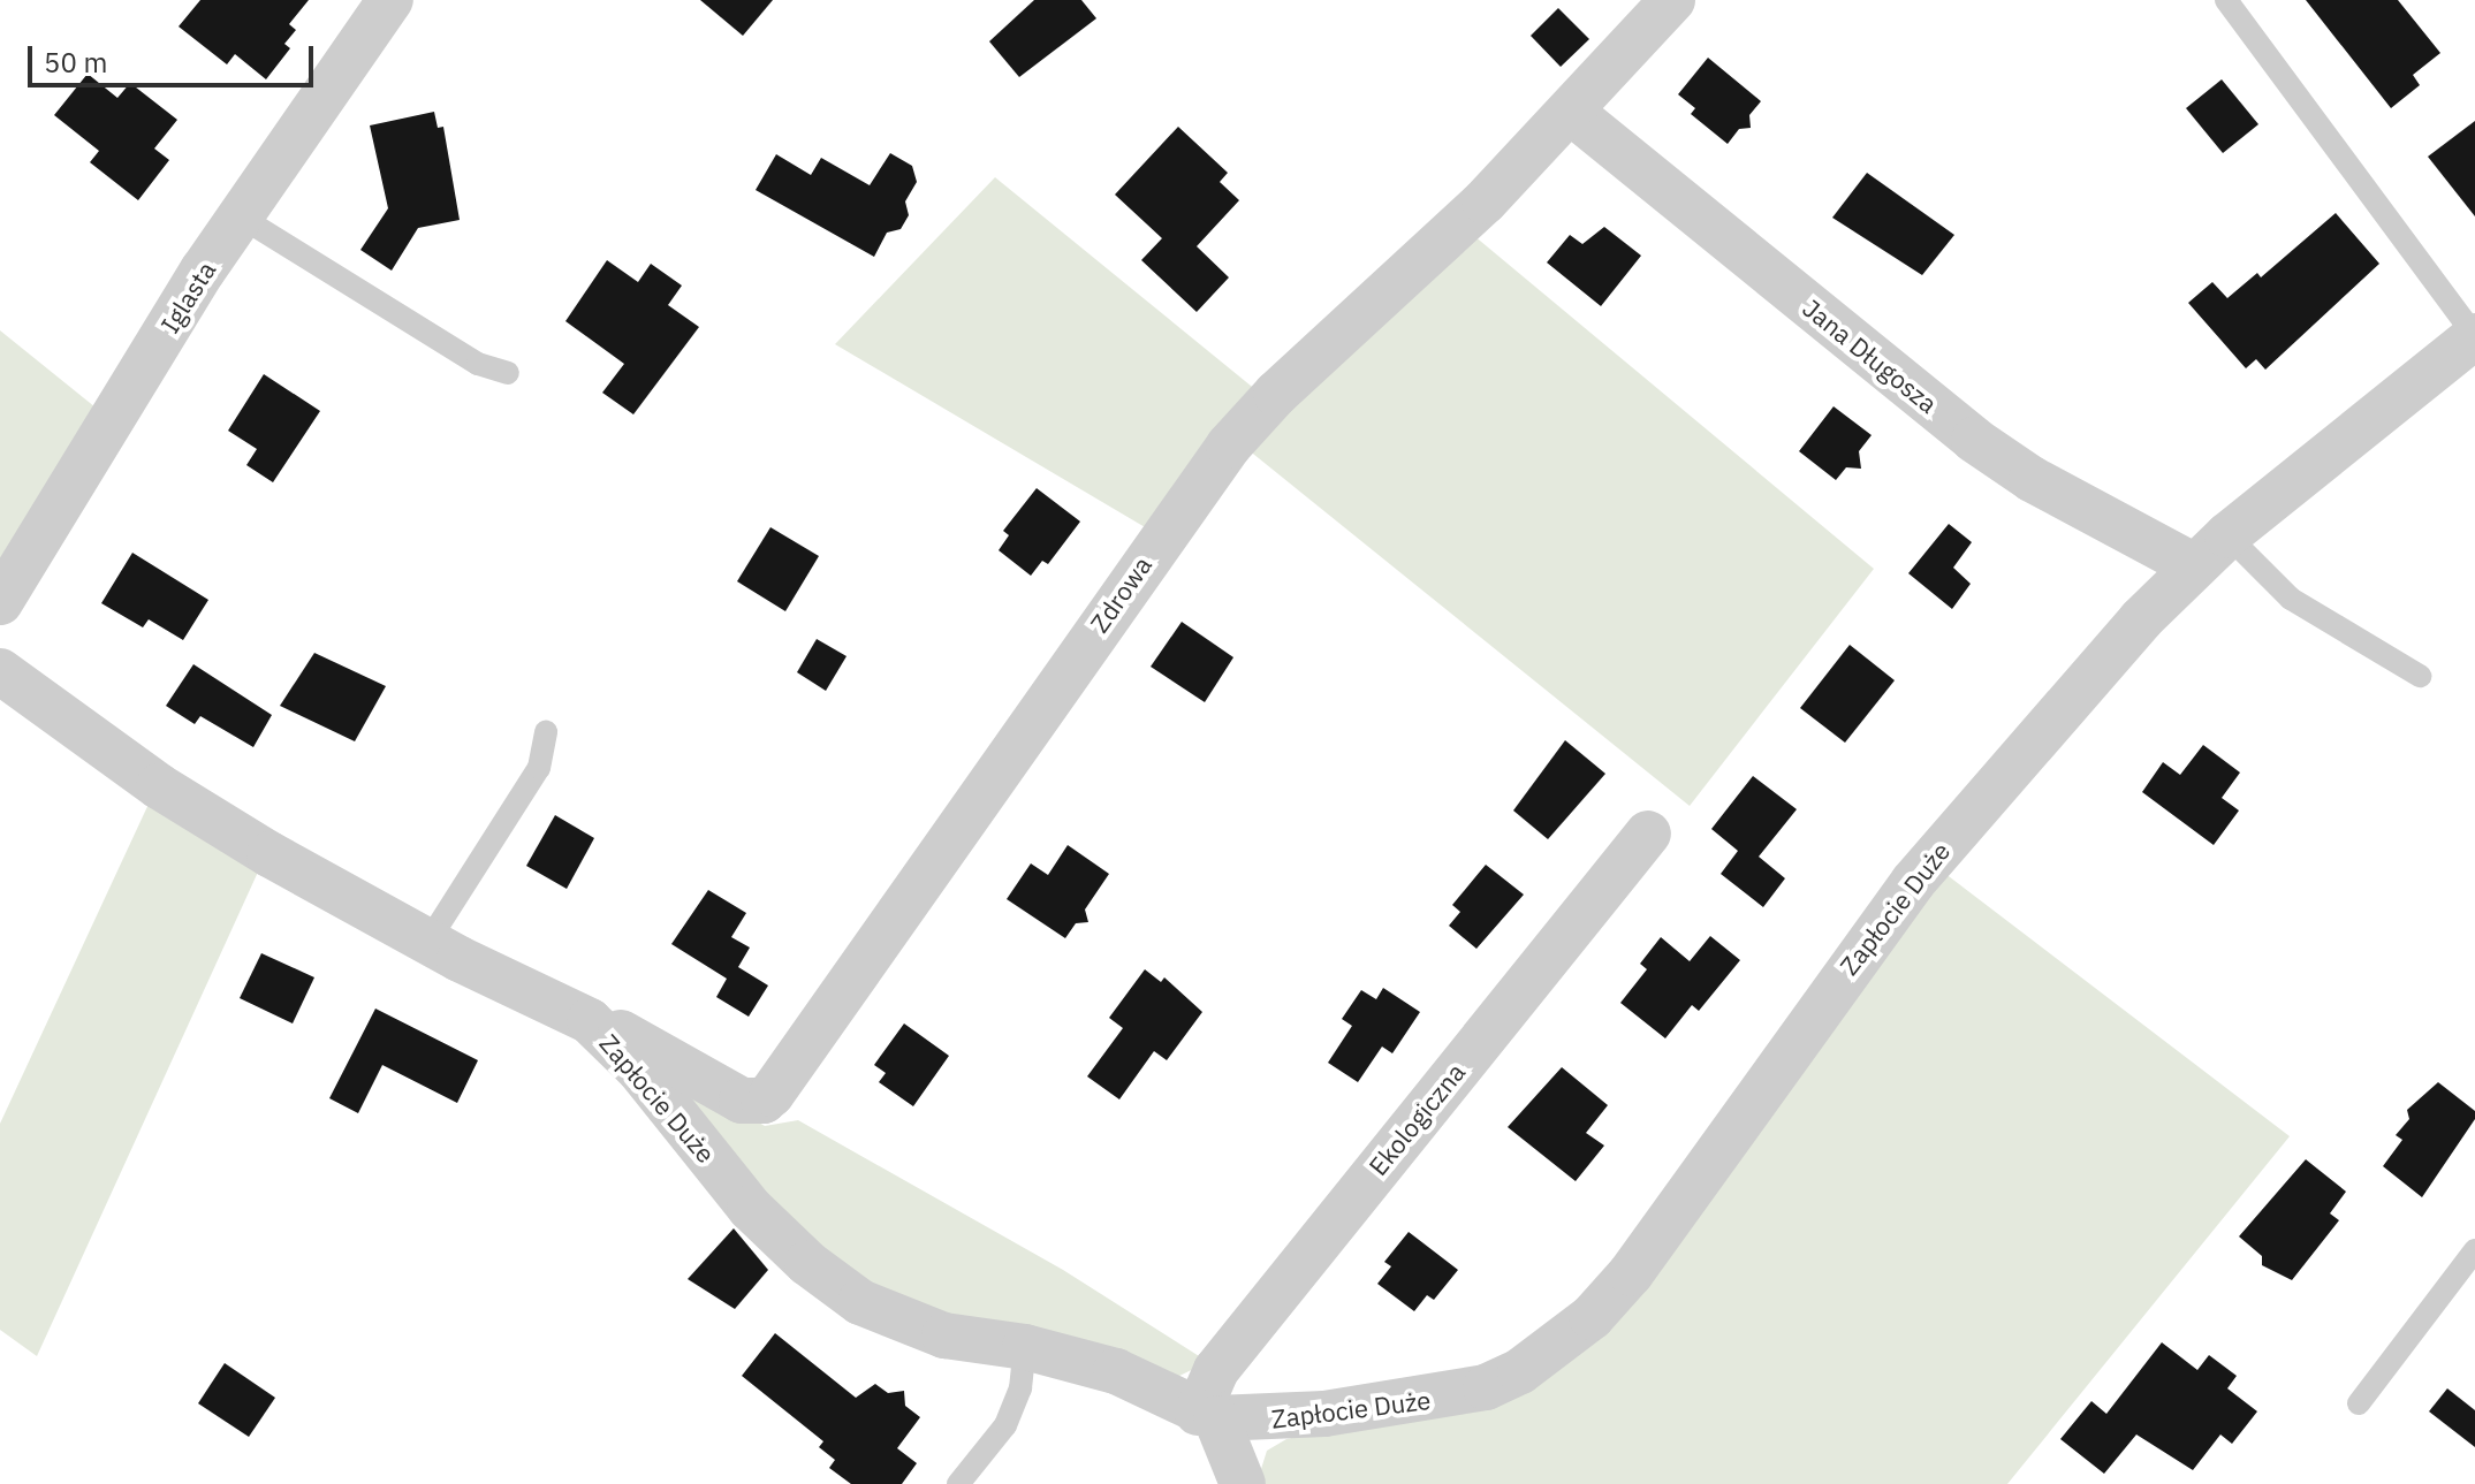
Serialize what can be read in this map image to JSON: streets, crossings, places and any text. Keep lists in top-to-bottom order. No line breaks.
{"streets":{"street":["Iglasta","Jana Długosza","Zdrowa","Zapłocie Duże","Ekologiczna"]},"crossings":[["Jana Długosza","Zdrowa"],["Jana Długosza","Zapłocie Duże"],["Zdrowa","Zapłocie Duże"],["Zapłocie Duże","Ekologiczna"]],"scale_bar":"50 m"}
